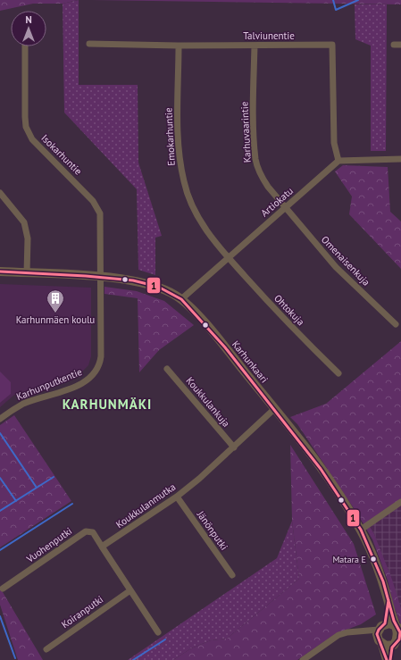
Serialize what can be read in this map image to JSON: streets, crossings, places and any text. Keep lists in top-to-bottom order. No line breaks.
{"streets":{"street":["Talviunentie","Karhuvaarintie","Emokarhuntie","Isokarhuntie","Artiokatu","Omenaisenkuja","Ohtokuja","Karhunkaari","Karhunputkentie","Koukkulankuja","Koukkulanmutka","Jänönputki","Vuohenputki","Koiranputki"]},"crossings":[["Talviunentie","Karhuvaarintie"],["Talviunentie","Emokarhuntie"],["Talviunentie","Artiokatu"],["Karhuvaarintie","Artiokatu"],["Karhuvaarintie","Omenaisenkuja"],["Emokarhuntie","Artiokatu"],["Emokarhuntie","Ohtokuja"],["Isokarhuntie","Karhunkaari"],["Isokarhuntie","Karhunputkentie"],["Artiokatu","Omenaisenkuja"],["Artiokatu","Ohtokuja"],["Artiokatu","Karhunkaari"],["Karhunkaari","Karhunputkentie"],["Karhunkaari","Koukkulanmutka"],["Koukkulankuja","Koukkulanmutka"],["Koukkulanmutka","Jänönputki"],["Koukkulanmutka","Vuohenputki"]],"districts":["KARHUNMÄKI"],"places":{"building":["Karhunmäen koulu"],"other":["Matara E"]},"lines":["transit line 1"],"north":"top"}
